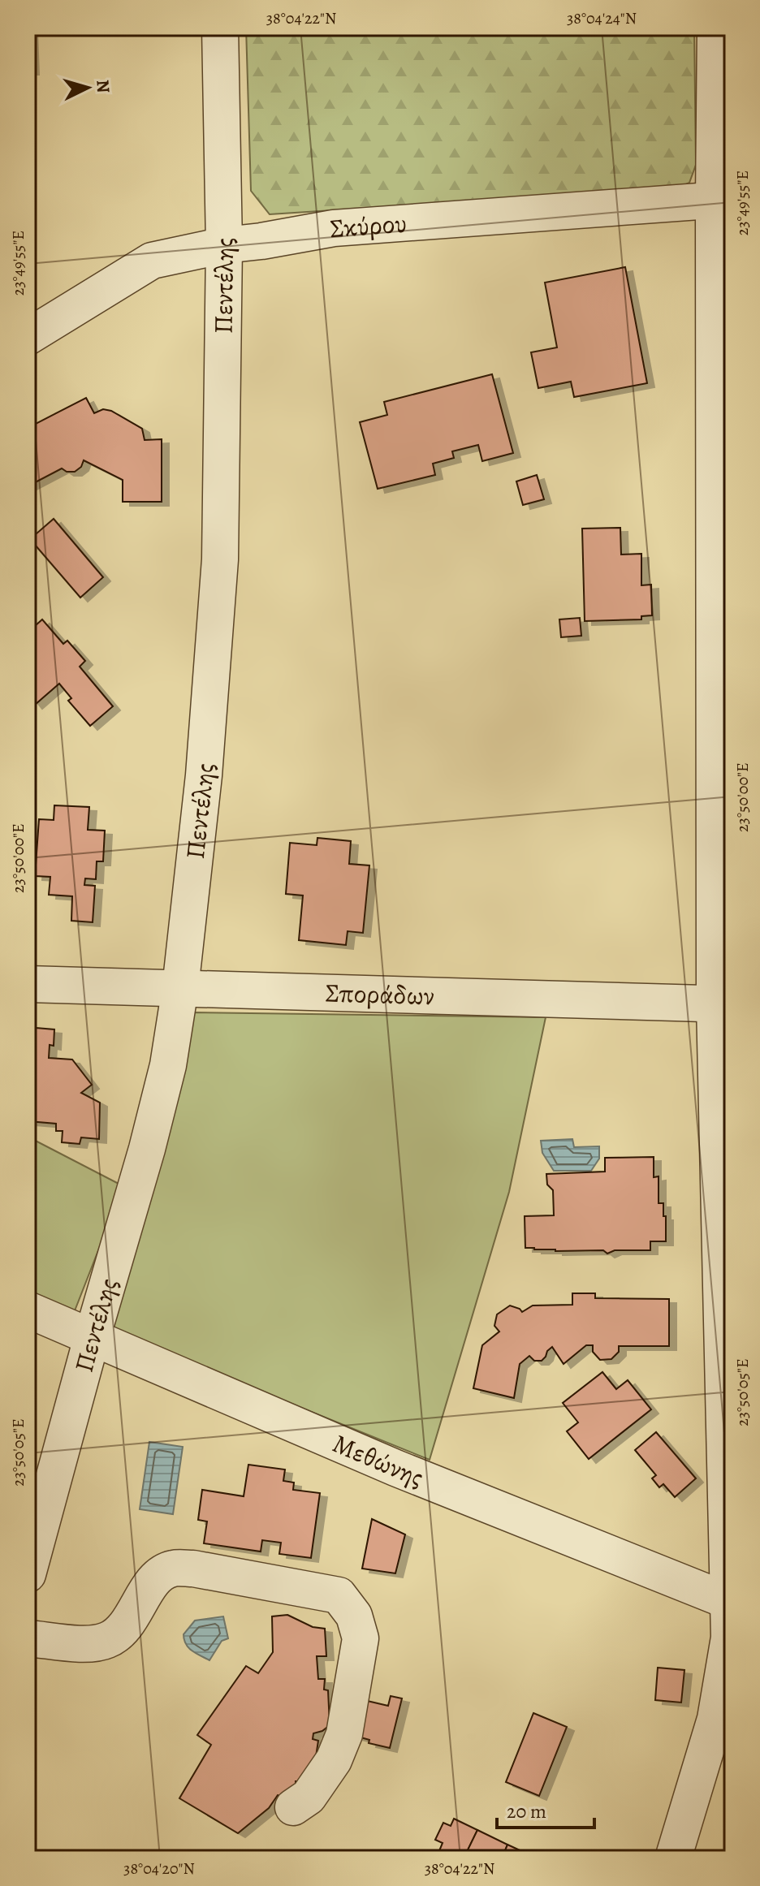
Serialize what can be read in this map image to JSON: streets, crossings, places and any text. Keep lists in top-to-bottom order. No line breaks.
{"streets":{"street":["Σκύρου","Πεντέλης","Σποράδων","Μεθώνης"]},"crossings":[["Σκύρου","Πεντέλης"],["Πεντέλης","Σποράδων"],["Πεντέλης","Μεθώνης"]],"scale_bar":"20 m","north":"right","coordinates":["38°04'22\"N","38°04'24\"N","23°49'55\"E","23°50'00\"E","23°50'05\"E","38°04'20\"N"]}
